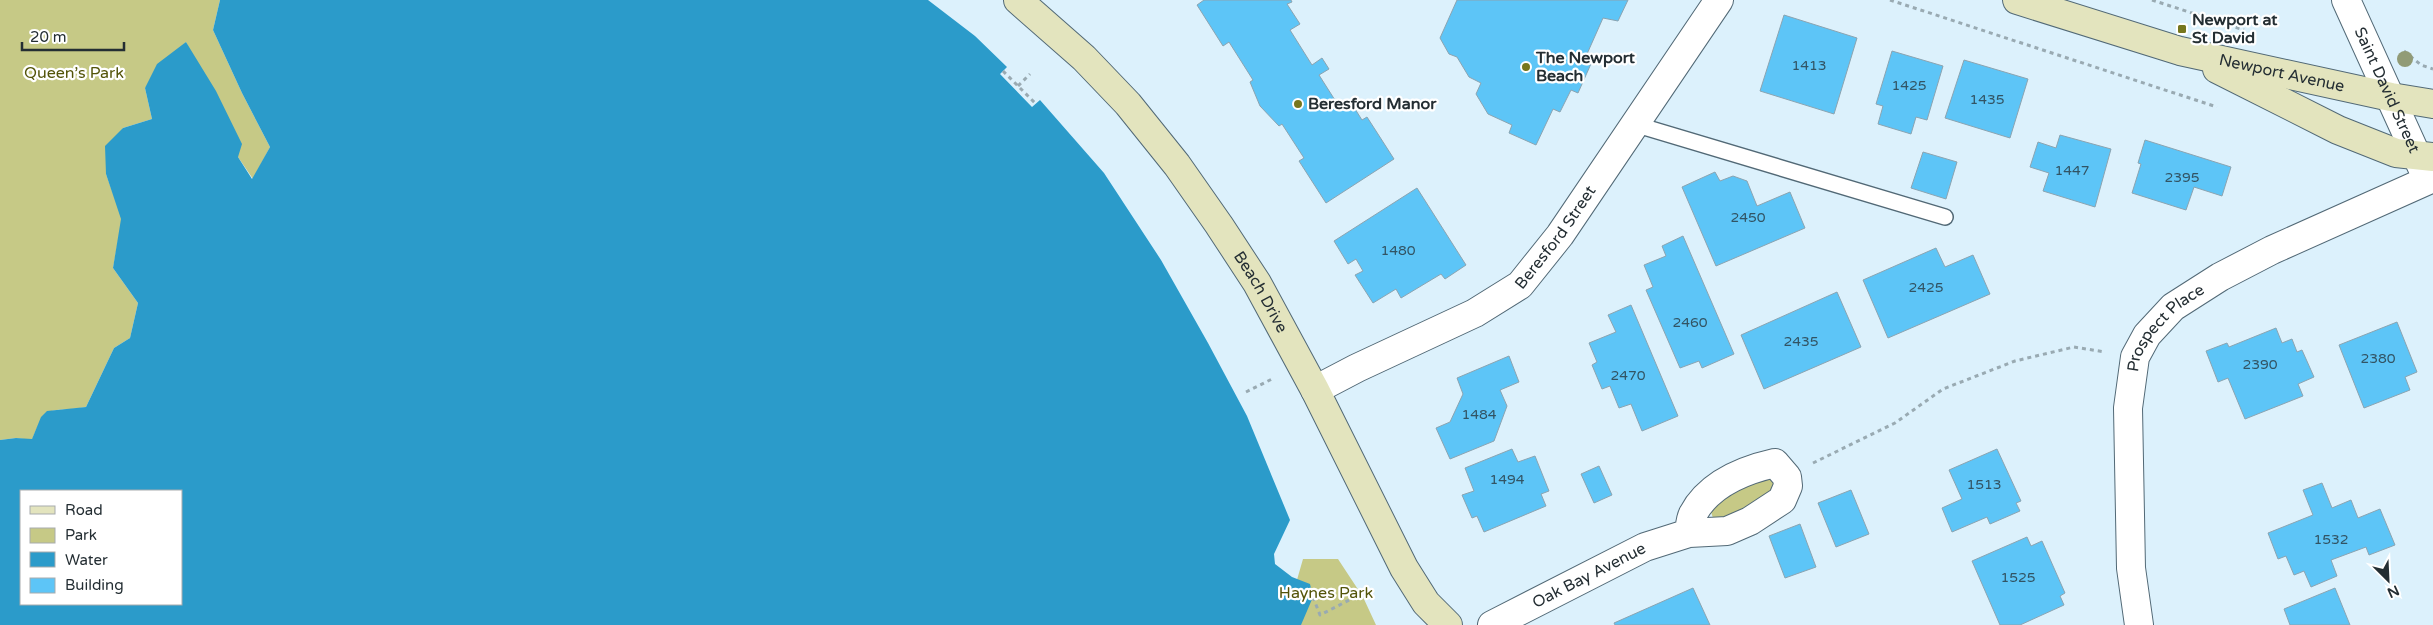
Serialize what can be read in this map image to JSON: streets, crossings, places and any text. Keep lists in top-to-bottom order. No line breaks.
{"streets":{"main road":["Newport Avenue","Beach Drive"],"street":["Saint David Street","Beresford Street","Prospect Place","Oak Bay Avenue"]},"crossings":[["Newport Avenue","Saint David Street"],["Saint David Street","Prospect Place"],["Beresford Street","Beach Drive"]],"parks":["Queen’s Park","Haynes Park"],"places":{"transit":["Newport at St David"],"other":["The Newport Beach","Beresford Manor"]},"house_numbers":["1413","1425","1435","1447","2395","2450","1480","2425","2460","2435","2380","2390","2470","1484","1494","1513","1532","1525"],"legend":["Road","Park","Water","Building"],"scale_bar":"20 m","north":"bottom right"}
